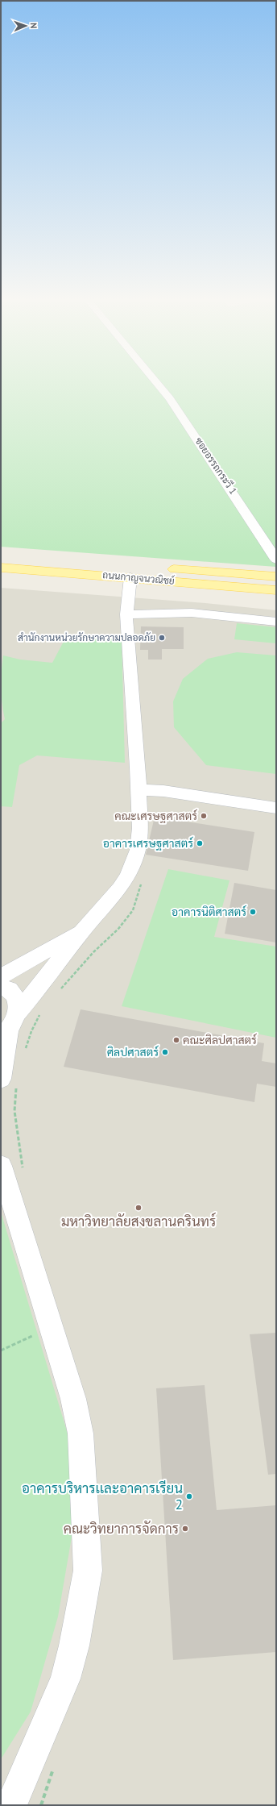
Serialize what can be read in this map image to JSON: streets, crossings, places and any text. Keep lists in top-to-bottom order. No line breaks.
{"streets":{"main road":["ถนนกาญจนวณิชย์"],"street":["ซอยอรรถกระวี 1"]},"places":["สำนักงานหน่วยรักษาความปลอดภัย","คณะเศรษฐศาสตร์","อาคารเศรษฐศาสตร์","อาคารนิติศาสตร์","คณะศิลปศาสตร์","ศิลปศาสตร์","มหาวิทยาลัยสงขลานครินทร์","อาคารบริหารเเละอาคารเรียน 2","คณะวิทยาการจัดการ"],"north":"right"}
